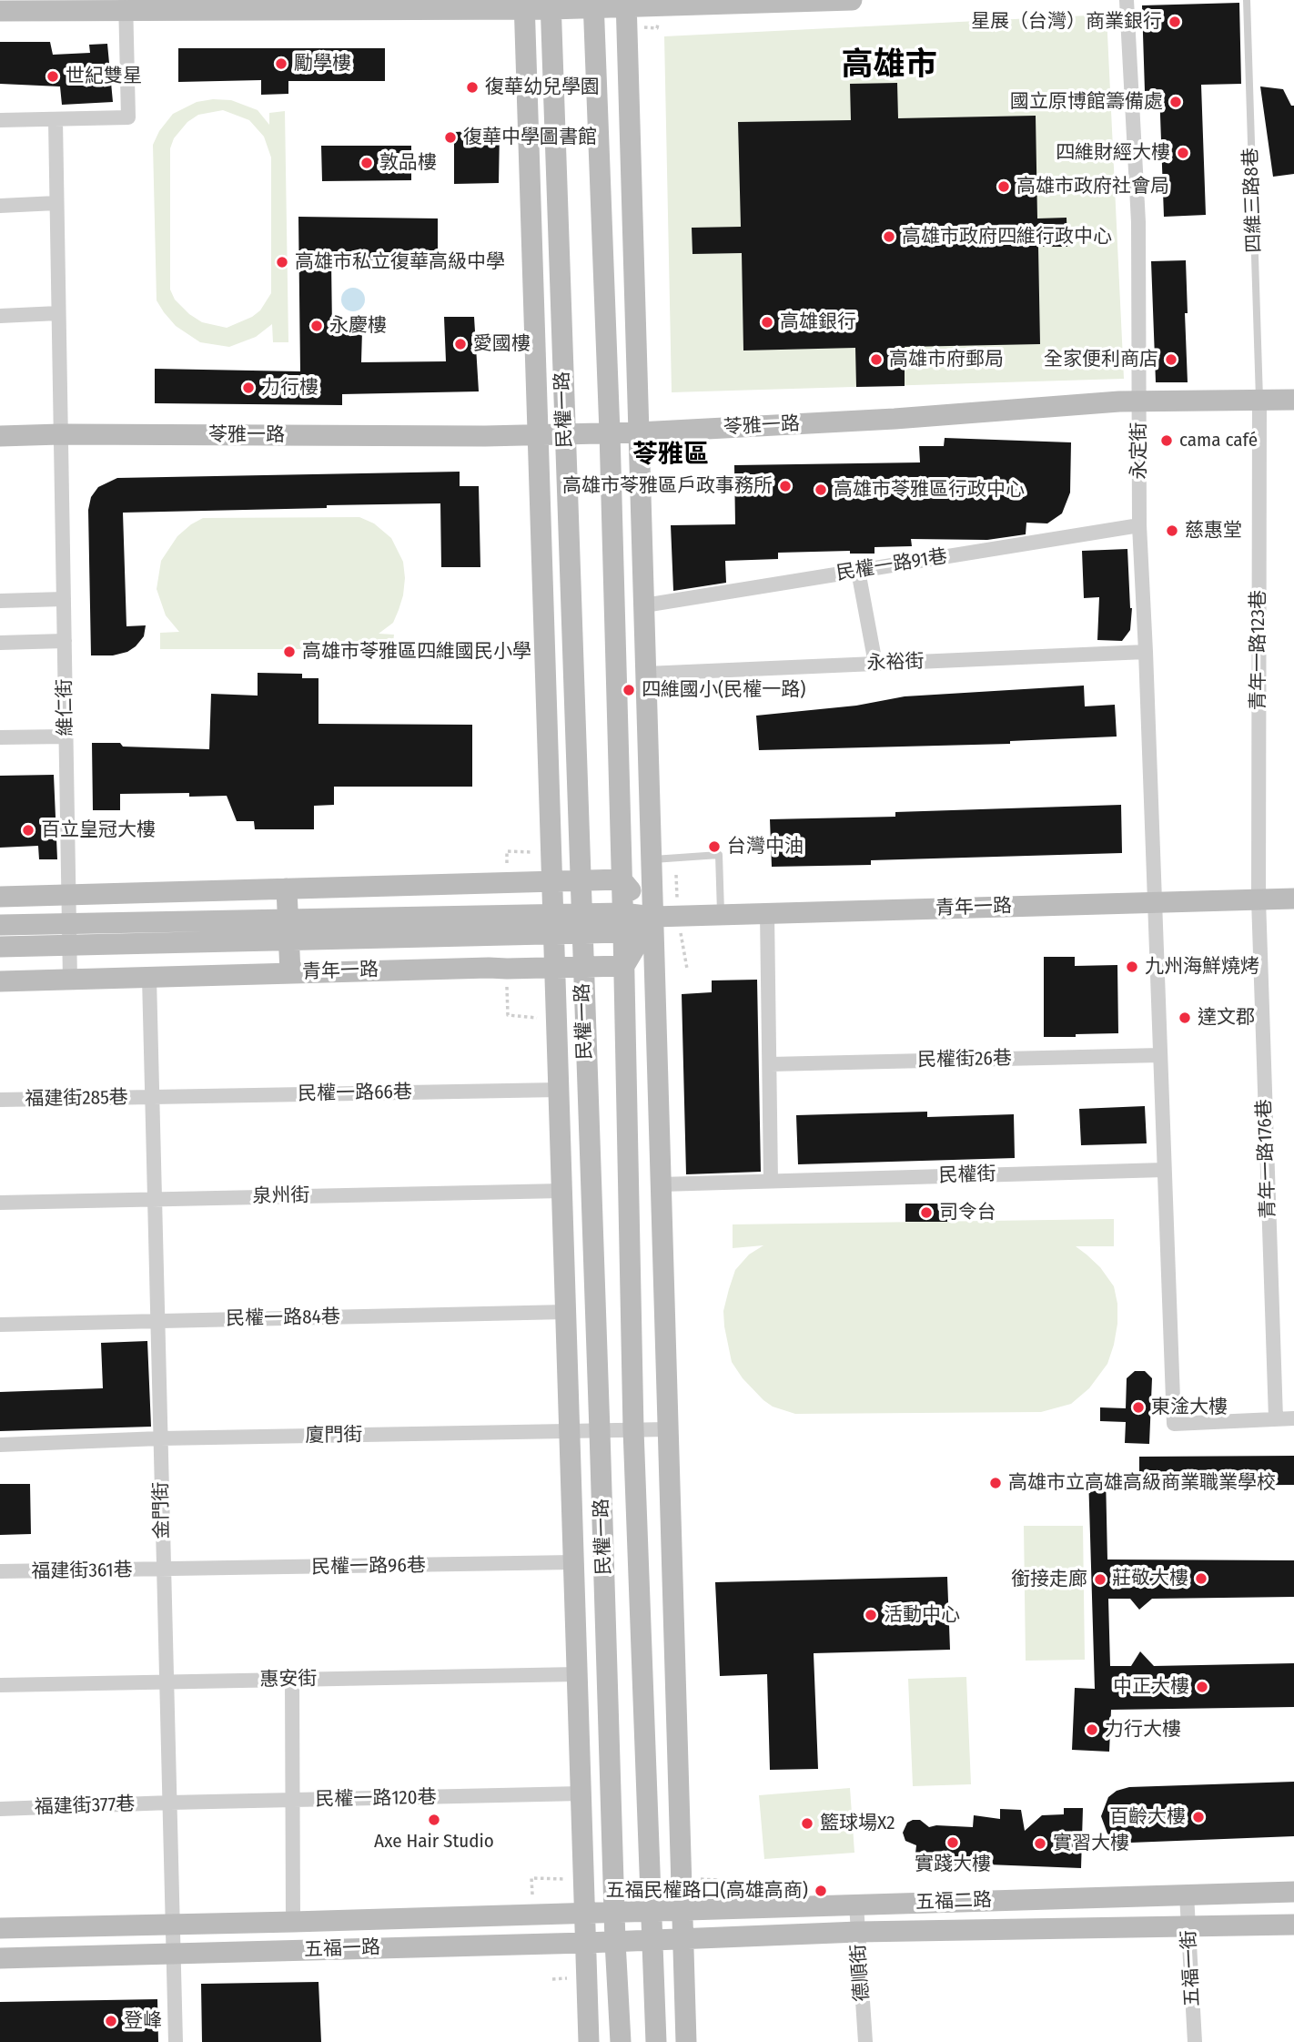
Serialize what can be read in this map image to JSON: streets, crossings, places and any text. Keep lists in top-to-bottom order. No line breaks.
{"streets":{"street":["民權一路","苓雅一路","永定街","民權一路91巷","青年一路123巷","永裕街","維仁街","青年一路","民權街26巷","民權一路66巷","福建街285巷","青年一路176巷","民權街","泉州街","民權一路84巷","廈門街","金門街","民權一路96巷","福建街361巷","惠安街","民權一路120巷","福建街377巷","五福二路","五福一路","五福一街","德順街"],"lane":["四維三路8巷"]},"crossings":[["四維三路8巷","苓雅一路"],["四維三路8巷","青年一路123巷"],["民權一路","苓雅一路"],["民權一路","青年一路"],["民權一路","民權一路66巷"],["民權一路","泉州街"],["民權一路","民權一路84巷"],["民權一路","廈門街"],["民權一路","民權一路96巷"],["民權一路","惠安街"],["民權一路","民權一路120巷"],["民權一路","五福二路"],["民權一路","五福一路"],["苓雅一路","永定街"],["苓雅一路","青年一路123巷"],["苓雅一路","維仁街"],["永定街","民權一路91巷"],["永定街","永裕街"],["永定街","青年一路"],["青年一路123巷","青年一路"],["青年一路123巷","青年一路176巷"],["維仁街","青年一路"],["青年一路","青年一路176巷"],["青年一路","金門街"],["民權一路66巷","福建街285巷"],["民權一路66巷","金門街"],["福建街285巷","金門街"],["泉州街","金門街"],["民權一路84巷","金門街"],["廈門街","金門街"],["金門街","民權一路96巷"],["金門街","福建街361巷"],["金門街","惠安街"],["金門街","民權一路120巷"],["金門街","福建街377巷"],["金門街","五福一路"],["民權一路96巷","福建街361巷"],["民權一路120巷","福建街377巷"],["五福二路","五福一路"],["五福二路","五福一街"],["五福二路","德順街"]],"districts":["高雄市","苓雅區"],"places":["星展（台灣）商業銀行","勵學樓","世紀雙星","復華幼兒學園","國立原博館籌備處","復華中學圖書館","四維財經大樓","敦品樓","高雄市政府社會局","高雄市政府四維行政中心","高雄市私立復華高級中學","高雄銀行","永慶樓","愛國樓","高雄市府郵局","全家便利商店","力行樓","cama café","高雄市苓雅區戶政事務所","高雄市苓雅區行政中心","慈惠堂","高雄市苓雅區四維國民小學","四維國小(民權一路)","百立皇冠大樓","台灣中油","九州海鮮燒烤","達文郡","司令台","東淦大樓","高雄市立高雄高級商業職業學校","莊敬大樓","銜接走廊","活動中心","中正大樓","力行大樓","百齡大樓","Axe Hair Studio","籃球場X2","實踐大樓","實習大樓","五福民權路口(高雄高商)","登峰"]}
